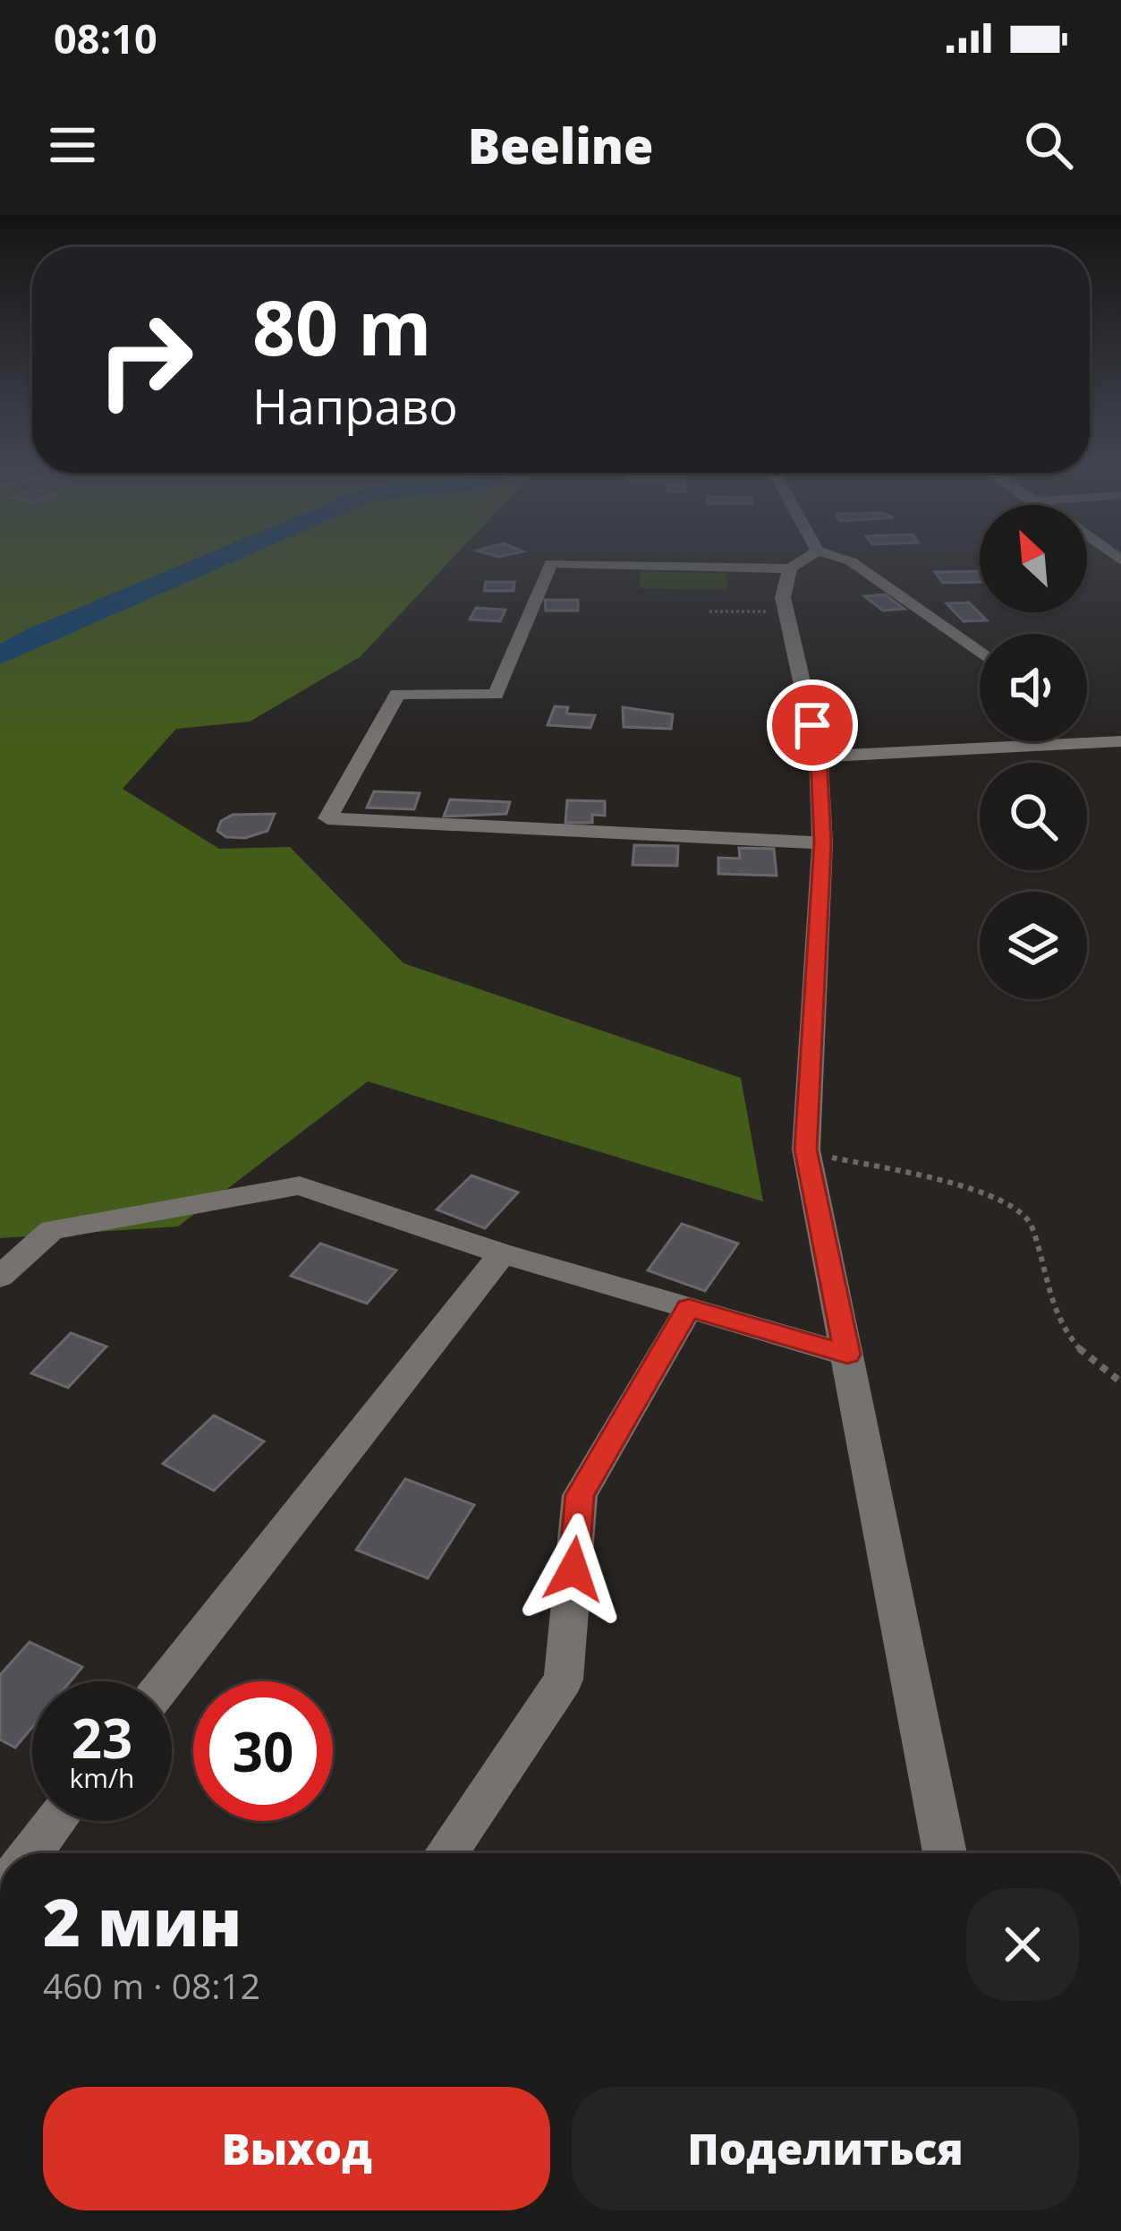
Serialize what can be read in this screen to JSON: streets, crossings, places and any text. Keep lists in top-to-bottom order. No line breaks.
{"north":"top left","page":{"status":"08:10","header":"Beeline","turn":["80 m","Направо"],"speed":"23 km/h","limit":"30","heading":["2 мин","460 m · 08:12"],"buttons":["Выход","Поделиться"]}}
